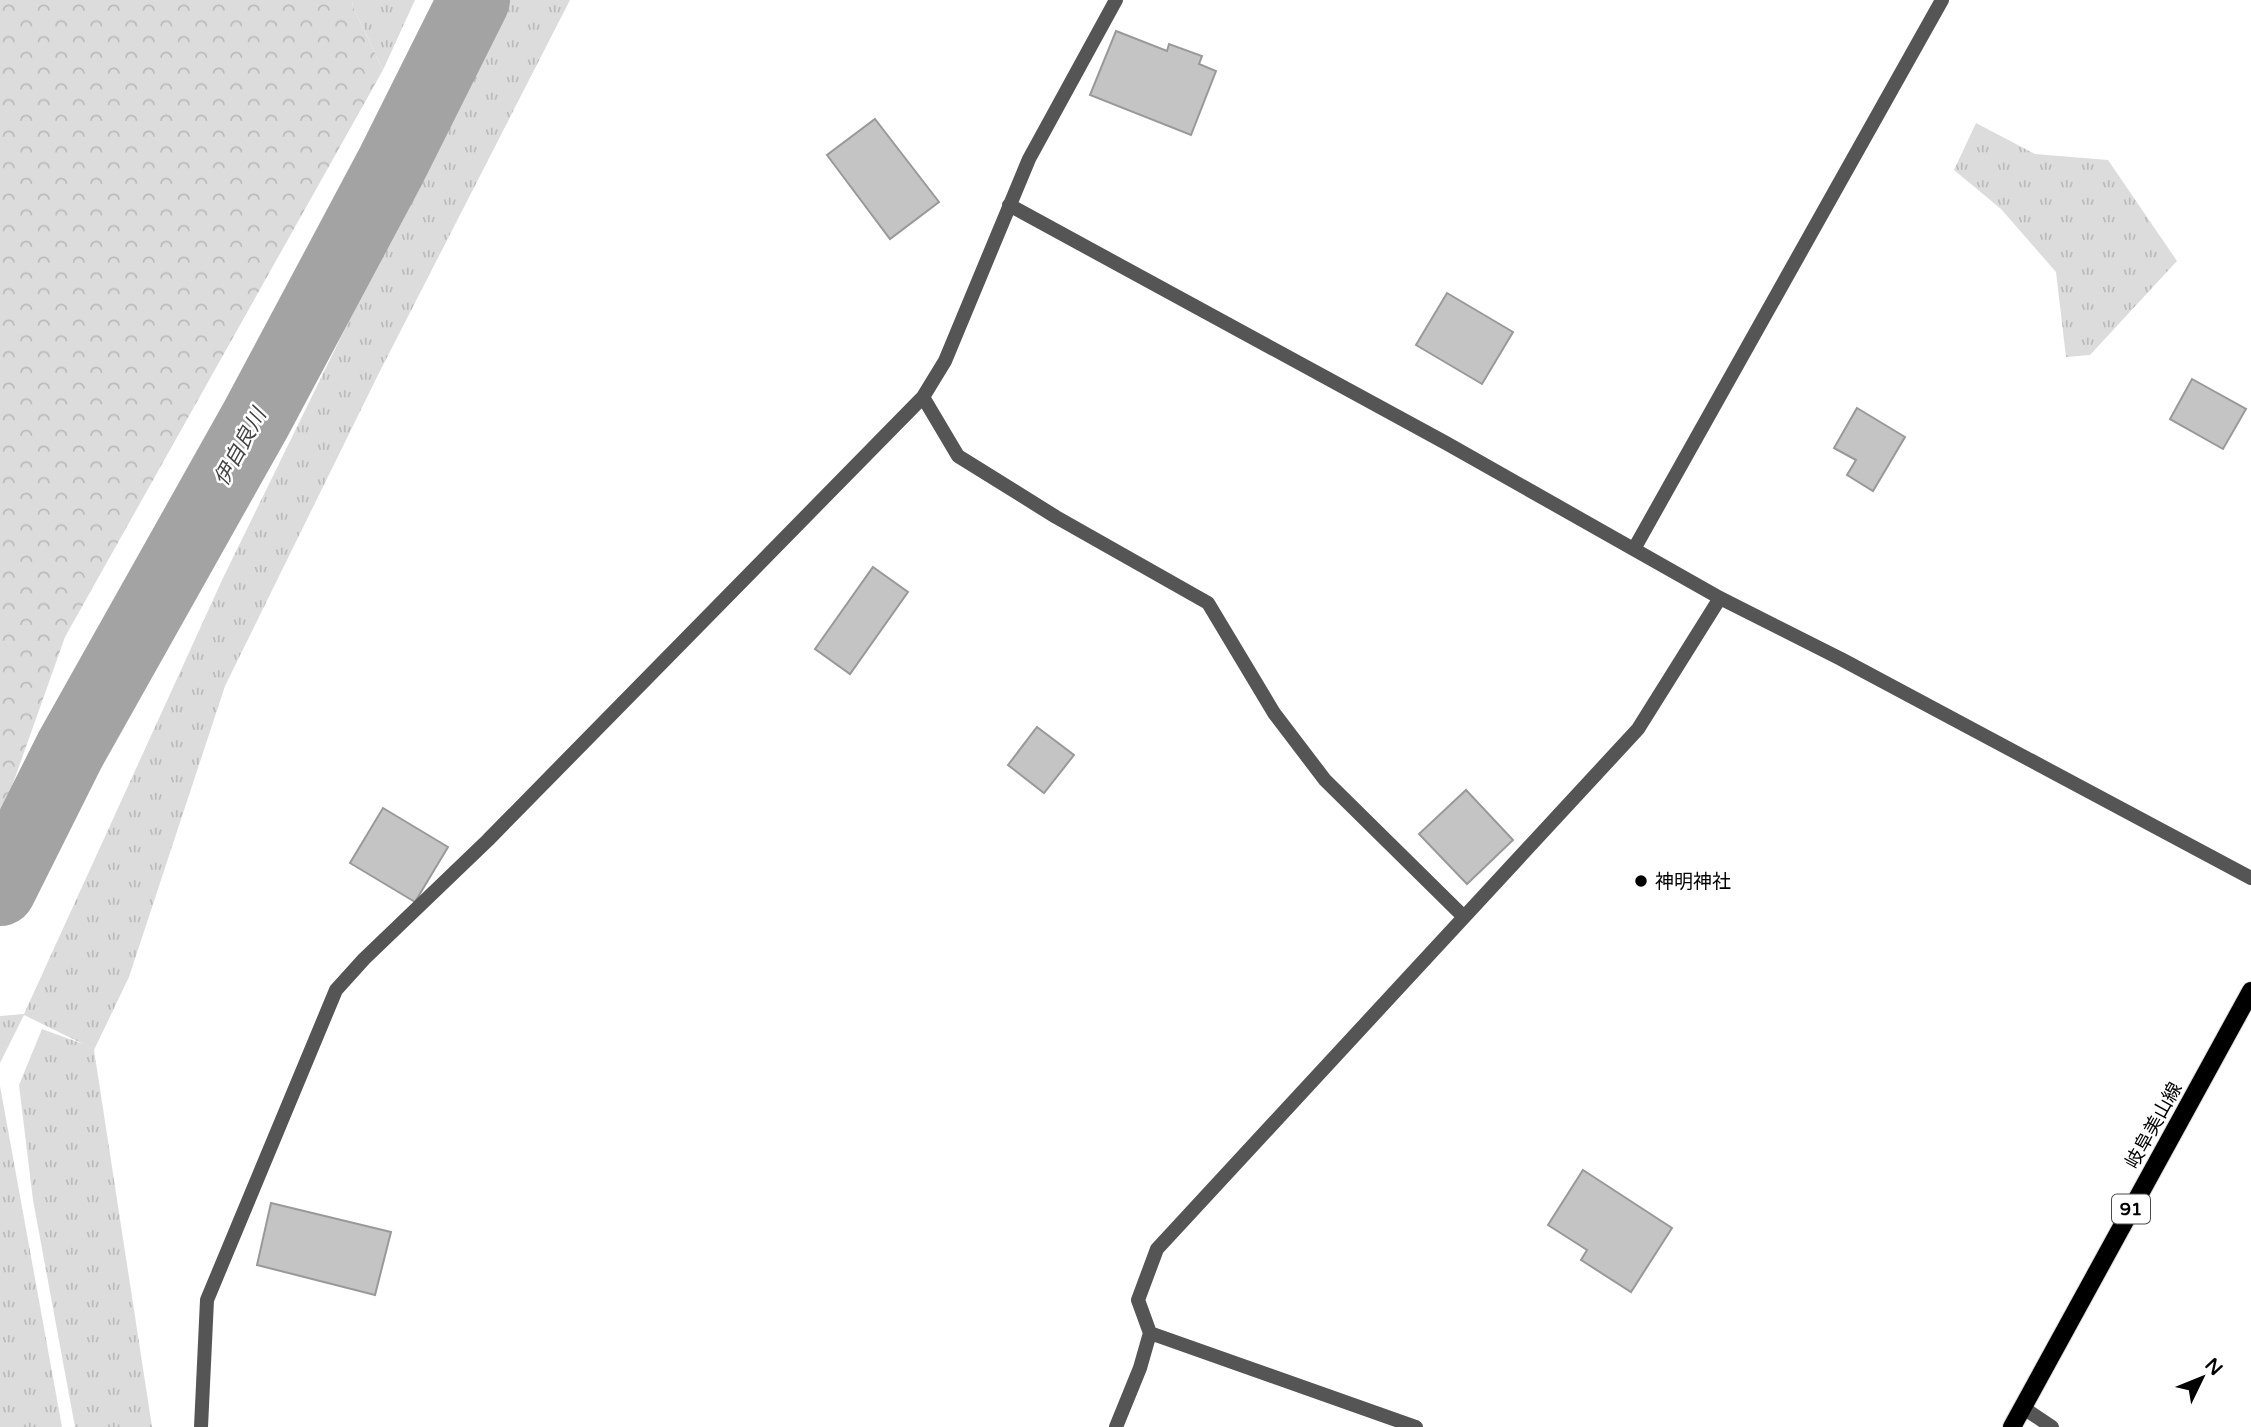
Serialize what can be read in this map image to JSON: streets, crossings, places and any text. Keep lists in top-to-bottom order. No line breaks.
{"streets":{"main road":["岐阜美山線","91"]},"water":["伊自良川"],"places":["神明神社"],"north":"top right"}
